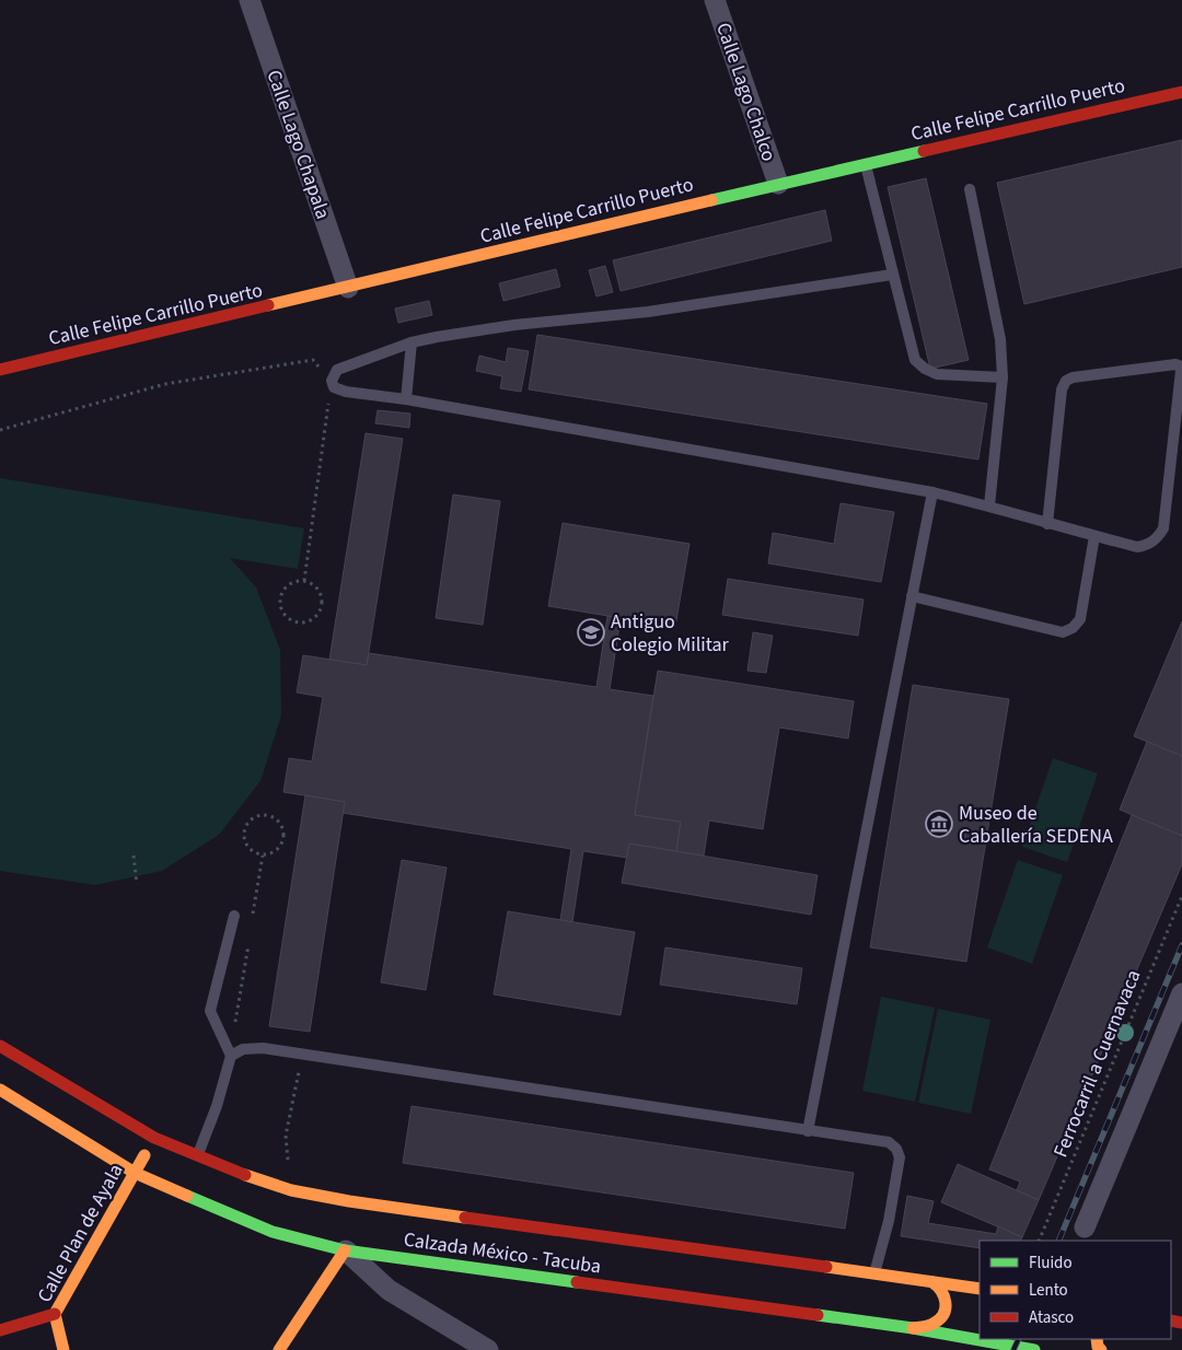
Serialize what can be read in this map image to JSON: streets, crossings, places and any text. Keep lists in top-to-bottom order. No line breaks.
{"streets":{"main road":["Calle Felipe Carrillo Puerto","Calle Plan de Ayala","Calzada México - Tacuba"],"street":["Calle Lago Chalco","Calle Lago Chapala"],"path":["Ferrocarril a Cuernavaca"]},"crossings":[["Calle Lago Chalco","Calle Felipe Carrillo Puerto"],["Calle Felipe Carrillo Puerto","Calle Lago Chapala"],["Calle Plan de Ayala","Calzada México - Tacuba"]],"places":{"school or university":["Antiguo Colegio Militar"],"museum":["Museo de Caballería SEDENA"]},"legend":["Fluido","Lento","Atasco"]}
